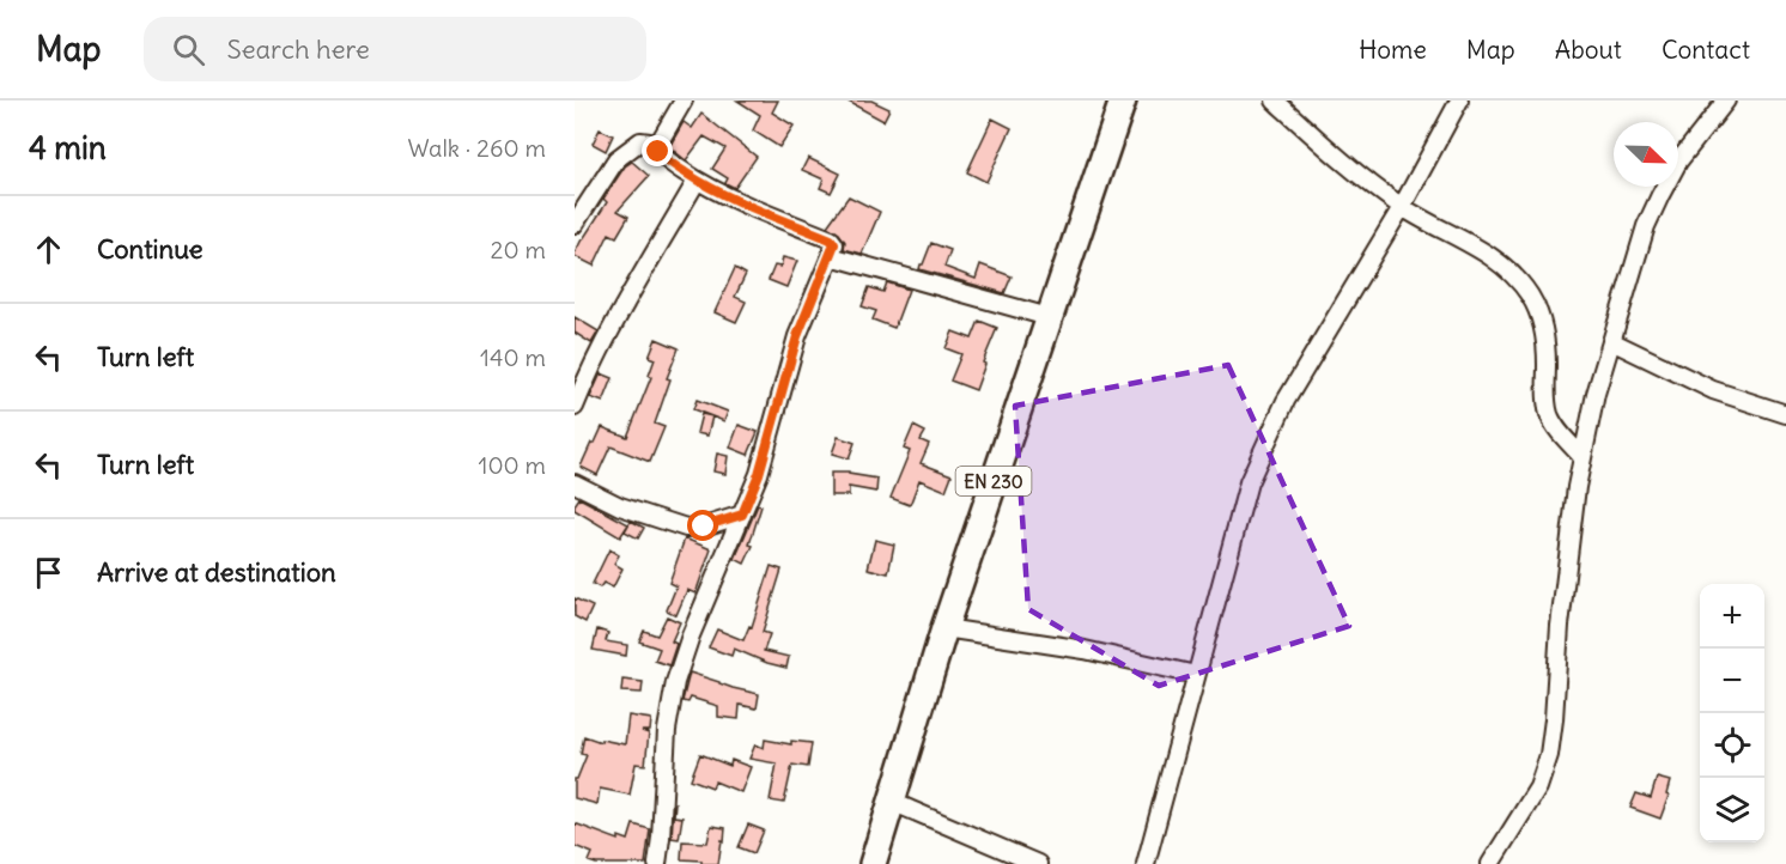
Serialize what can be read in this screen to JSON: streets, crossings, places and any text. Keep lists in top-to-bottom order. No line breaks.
{"streets":{"main road":["EN 230"]},"north":"bottom right","page":{"header":"Map","search":"Search here","nav":["Home","Map","About","Contact"],"heading":["4 min","Walk · 260 m"],"list":[["Continue","20 m"],["Turn left","140 m"],["Turn left","100 m"],"Arrive at destination"],"map_buttons":["+","−"]}}
